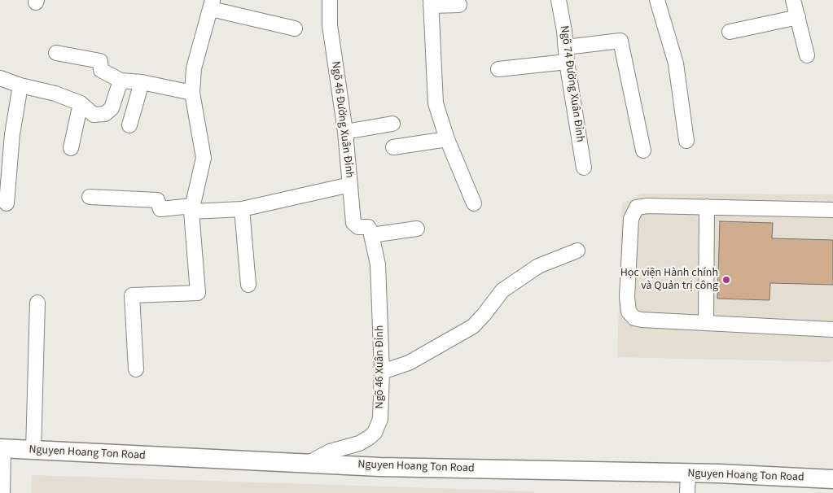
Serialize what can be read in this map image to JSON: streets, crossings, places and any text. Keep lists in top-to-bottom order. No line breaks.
{"streets":{"main road":["Nguyen Hoang Ton Road"],"street":["Ngõ 74 Đường Xuân Đỉnh","Ngõ 46 Đường Xuân Đỉnh","Ngõ 46 Xuân Đỉnh"]},"crossings":[["Ngõ 46 Đường Xuân Đỉnh","Ngõ 46 Xuân Đỉnh"],["Ngõ 46 Xuân Đỉnh","Nguyen Hoang Ton Road"]],"places":["Học viện Hành chính và Quản trị công"]}
